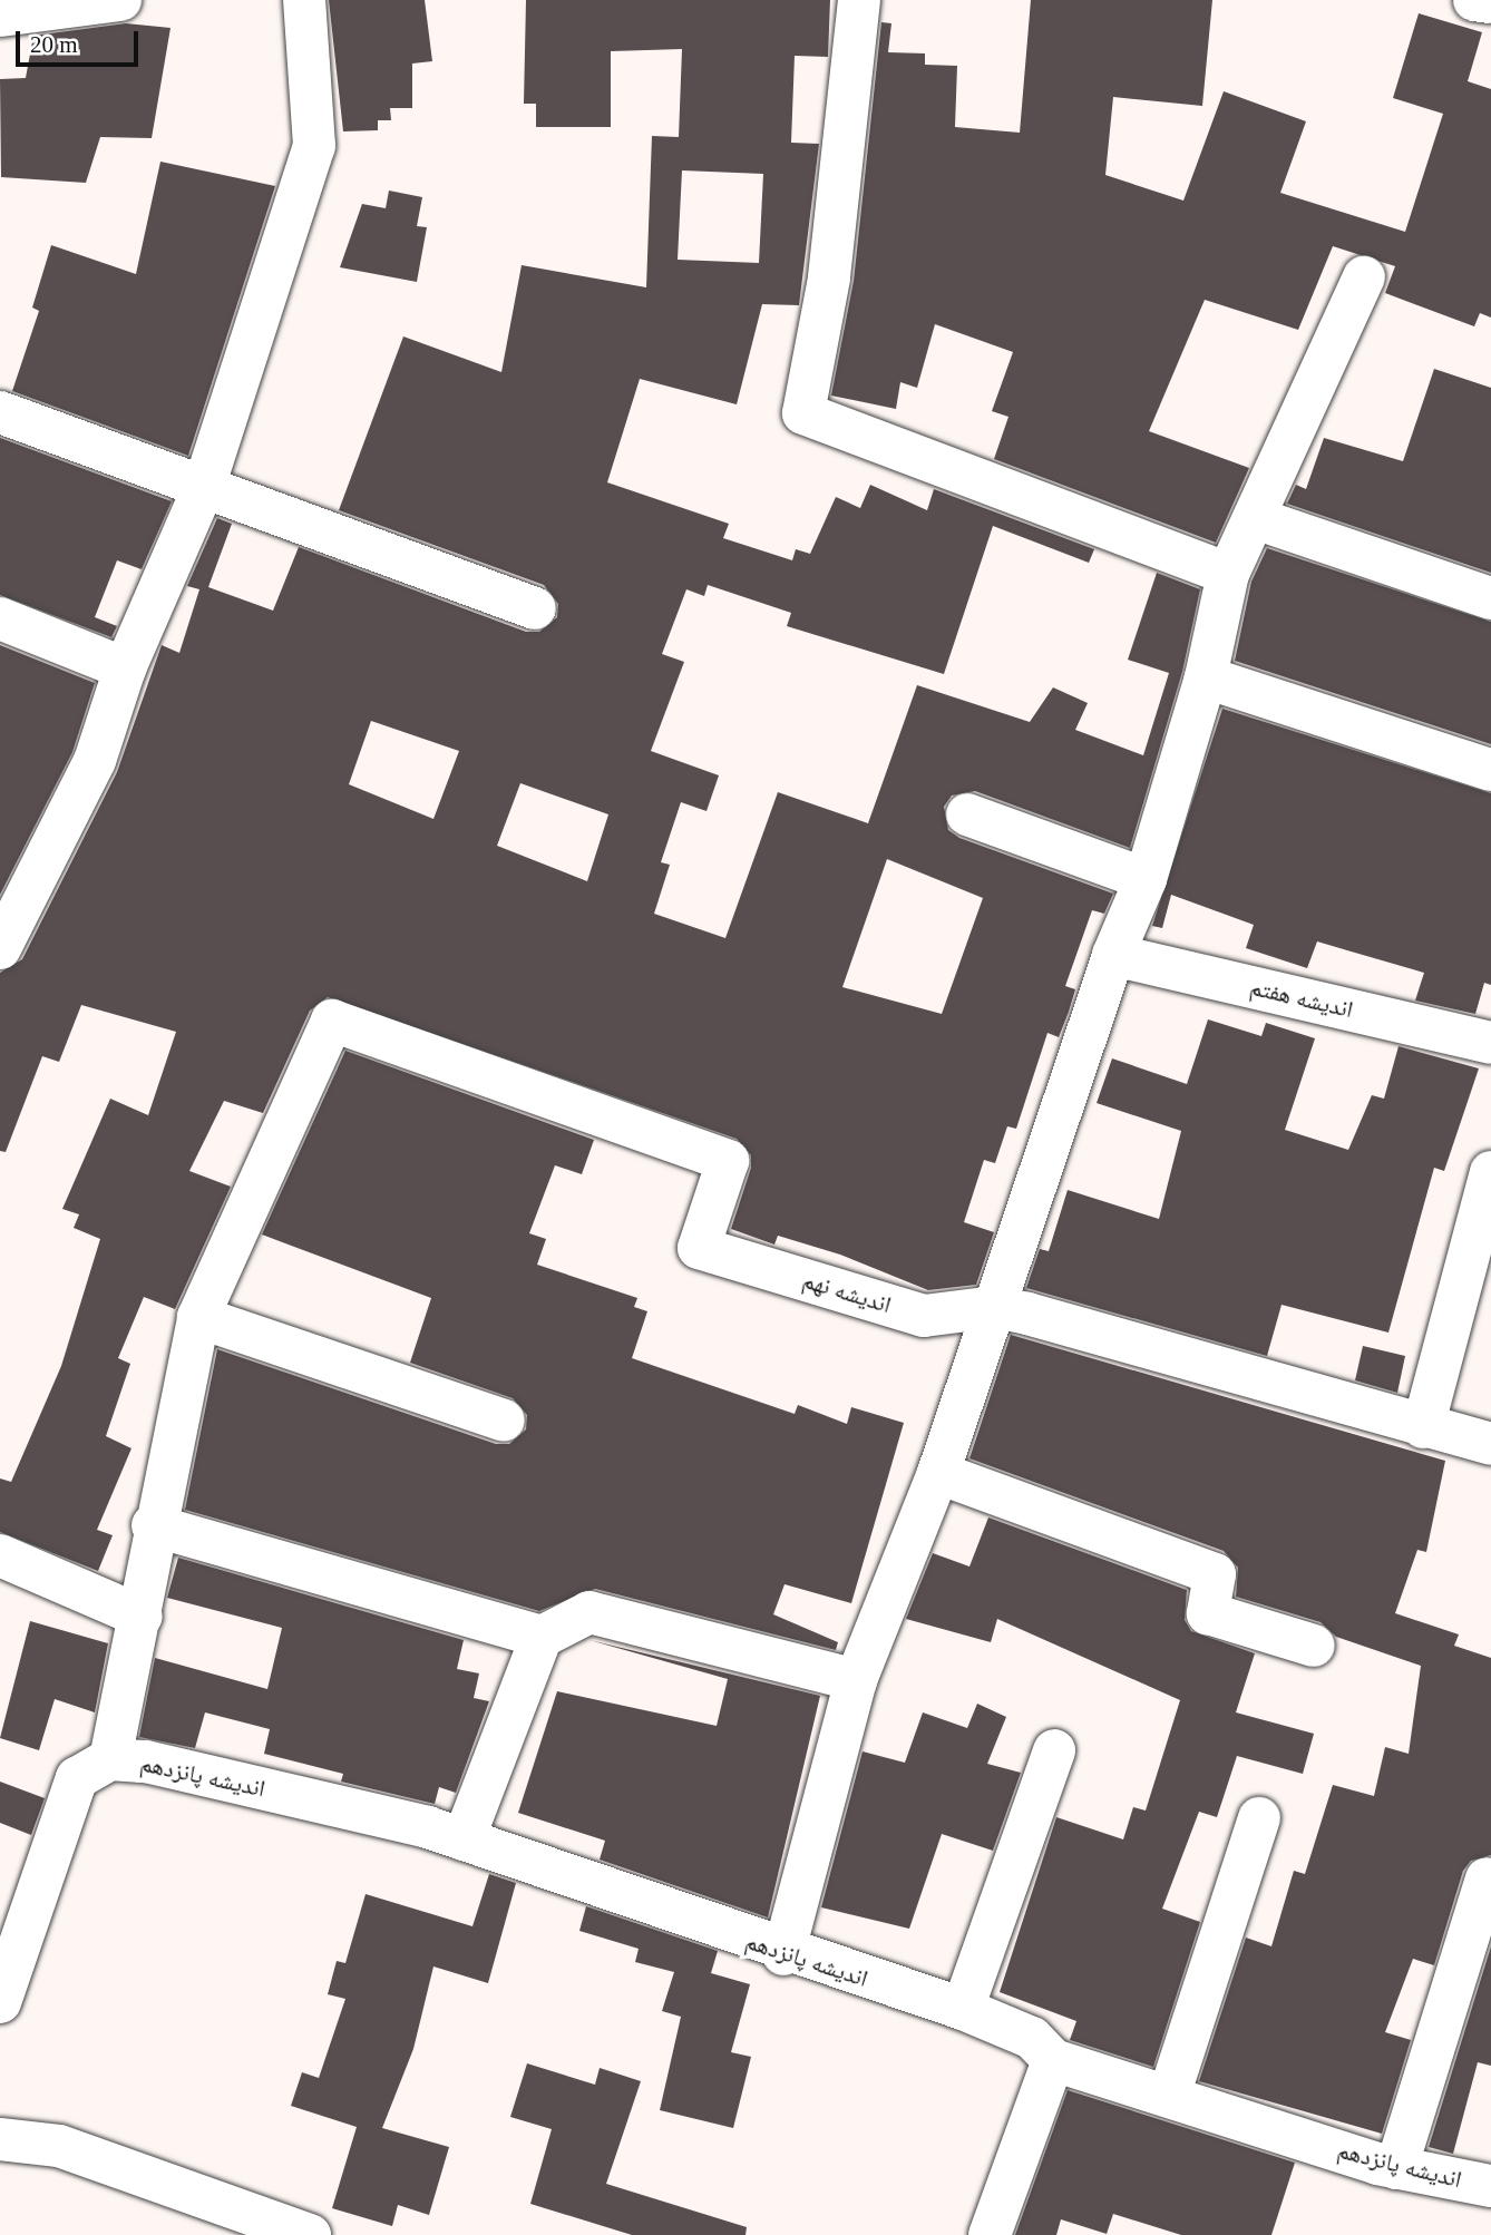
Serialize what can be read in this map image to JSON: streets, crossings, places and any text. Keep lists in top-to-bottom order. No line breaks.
{"streets":{"street":["اندیشه هفتم","اندیشه نهم","اندیشه پانزدهم"]},"scale_bar":"20 m"}
